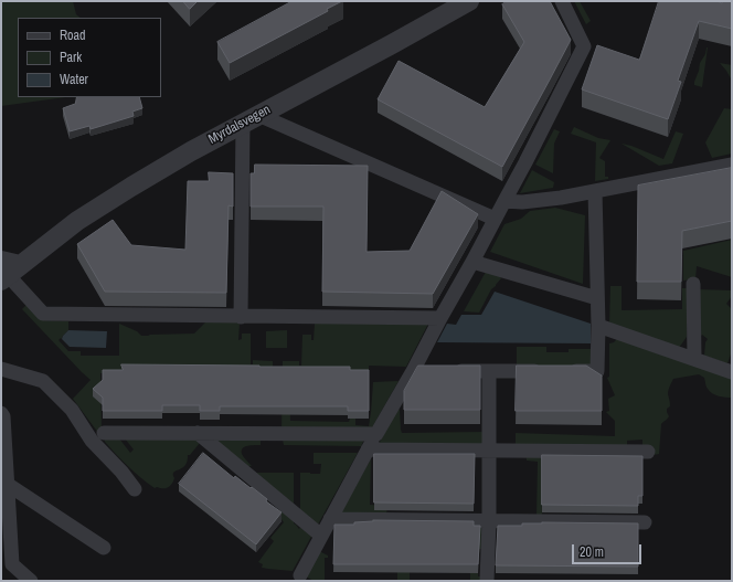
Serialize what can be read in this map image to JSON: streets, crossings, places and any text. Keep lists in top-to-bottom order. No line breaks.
{"streets":{"street":["Myrdalsvegen"]},"legend":["Road","Park","Water"],"scale_bar":"20 m"}
